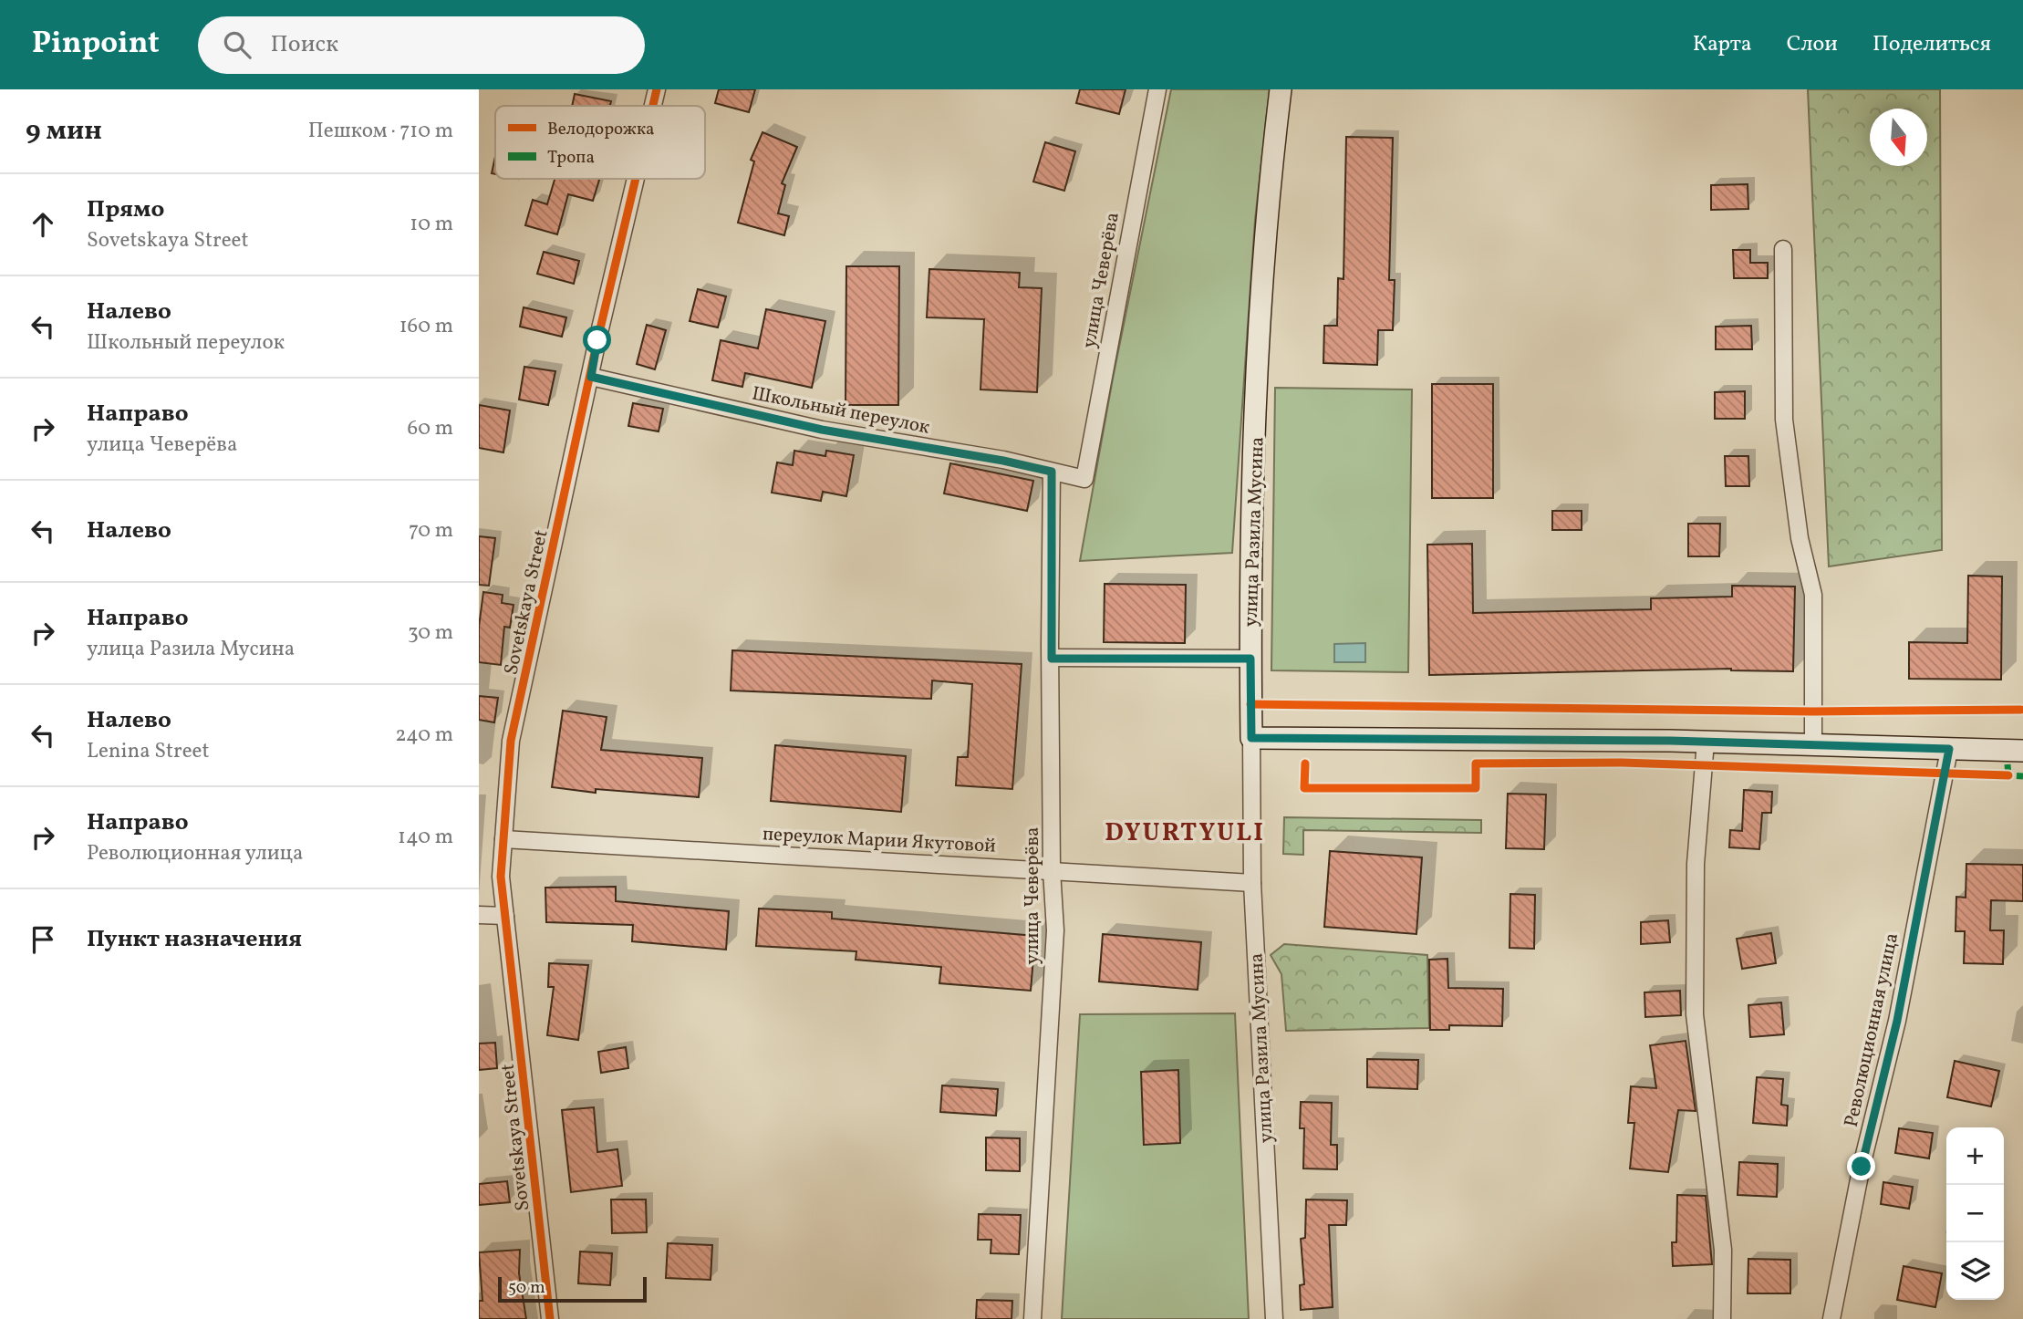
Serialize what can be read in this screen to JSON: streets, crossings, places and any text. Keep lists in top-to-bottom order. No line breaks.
{"streets":{"main road":["улица Разила Мусина"],"street":["улица Чеверёва","Школьный переулок","Sovetskaya Street","переулок Марии Якутовой","Революционная улица"]},"crossings":[["улица Чеверёва","Школьный переулок"],["улица Чеверёва","переулок Марии Якутовой"],["Школьный переулок","Sovetskaya Street"],["улица Разила Мусина","переулок Марии Якутовой"],["Sovetskaya Street","переулок Марии Якутовой"]],"districts":["DYURTYULI"],"legend":["Велодорожка","Тропа"],"scale_bar":"50 m","north":"bottom","page":{"header":"Pinpoint","search":"Поиск","nav":["Карта","Слои","Поделиться"],"heading":["9 мин","Пешком · 710 m"],"list":[["Прямо","Sovetskaya Street","10 m"],["Налево","Школьный переулок","160 m"],["Направо","улица Чеверёва","60 m"],["Налево","70 m"],["Направо","улица Разила Мусина","30 m"],["Налево","Lenina Street","240 m"],["Направо","Революционная улица","140 m"],"Пункт назначения"],"map_buttons":["+","−"],"scale":"50 m"}}
